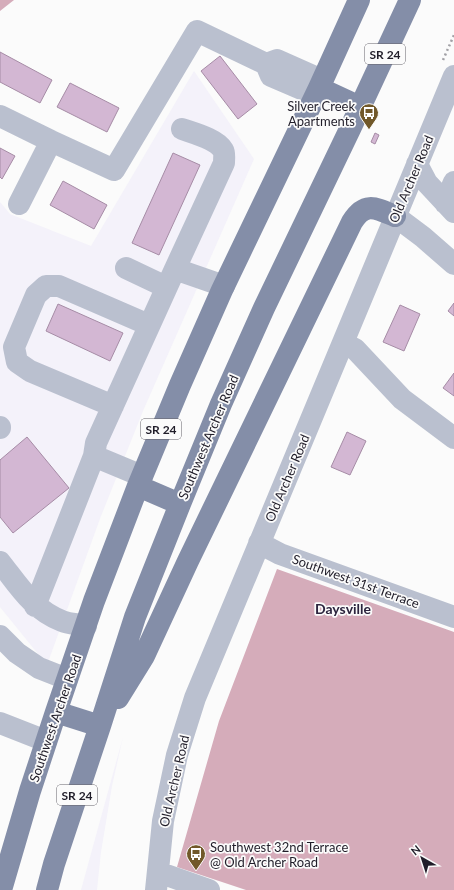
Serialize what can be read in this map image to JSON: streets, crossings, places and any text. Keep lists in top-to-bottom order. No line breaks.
{"streets":{"main road":["SR 24","Southwest Archer Road"],"street":["Old Archer Road","Southwest 31st Terrace"]},"crossings":[["Old Archer Road","Southwest 31st Terrace"]],"districts":["Daysville"],"places":{"bus stop":["Silver Creek Apartments","Southwest 32nd Terrace @ Old Archer Road"]},"north":"top left"}
